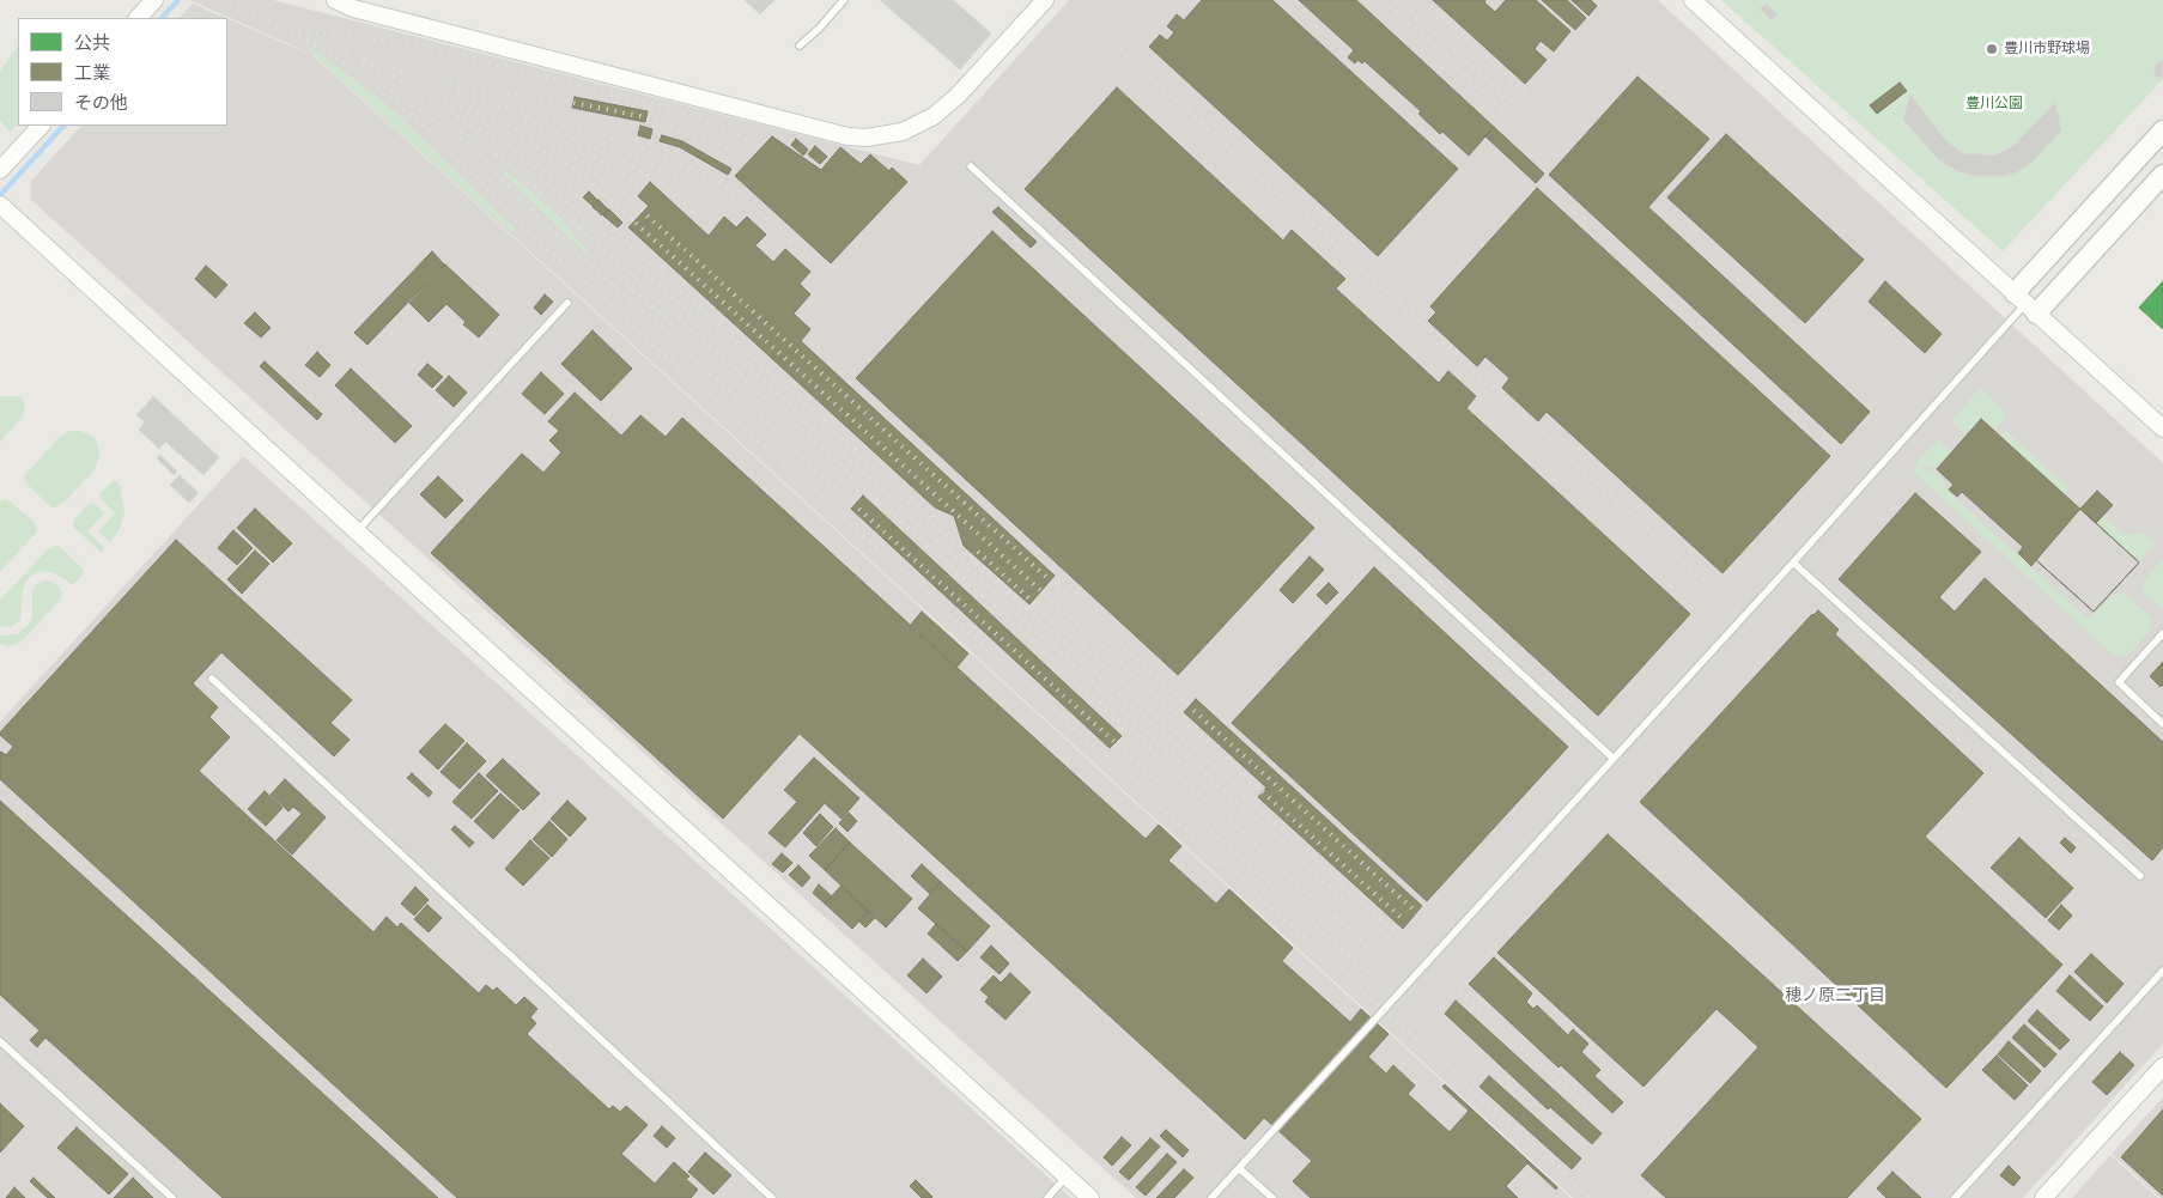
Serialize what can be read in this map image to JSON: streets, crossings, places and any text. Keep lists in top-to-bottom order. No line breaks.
{"districts":["穂ノ原二丁目"],"parks":["豊川公園"],"places":["豊川市野球場"],"legend":["公共","工業","その他"]}
